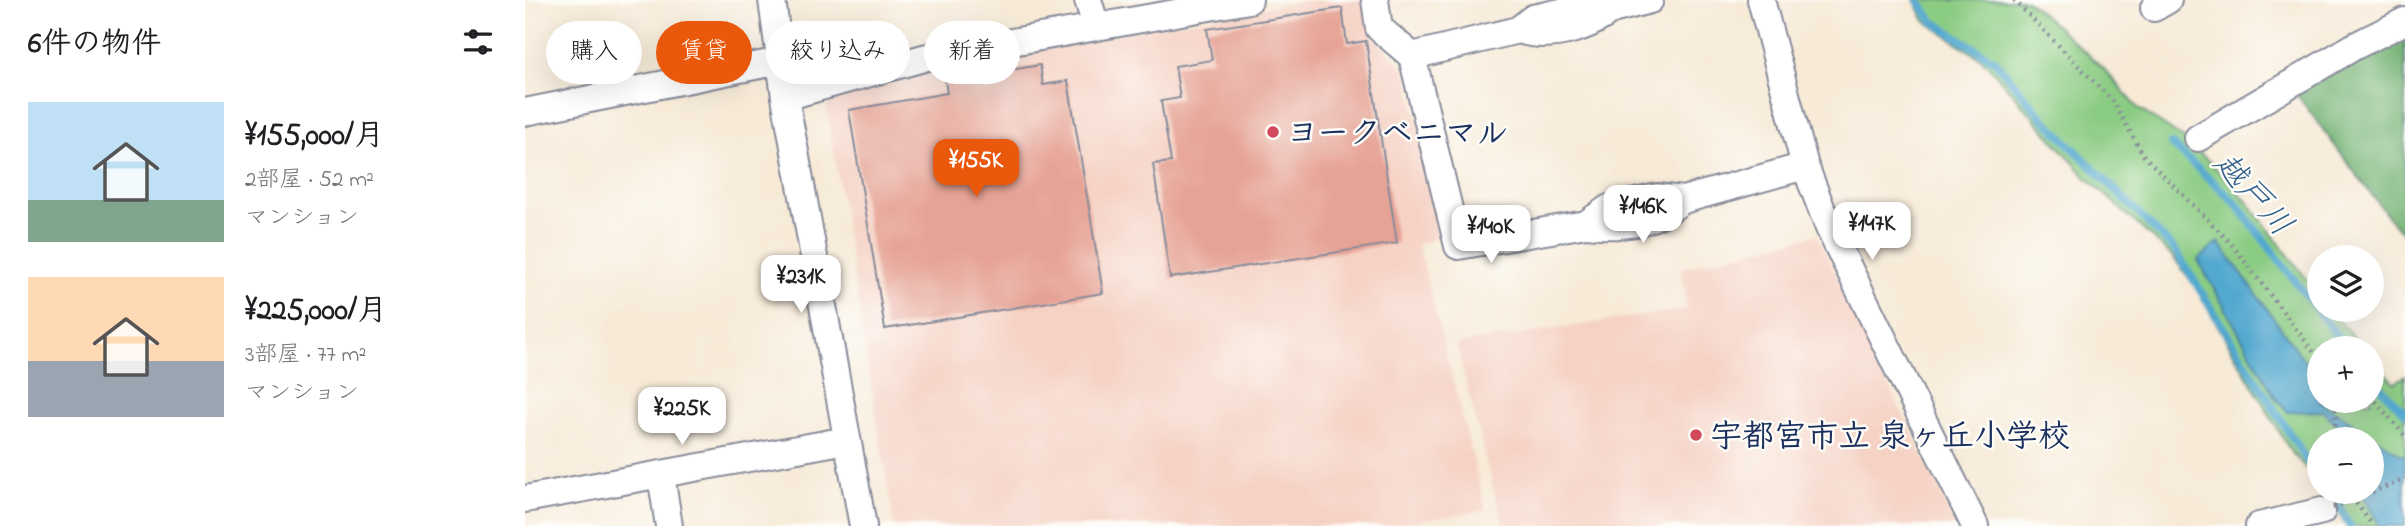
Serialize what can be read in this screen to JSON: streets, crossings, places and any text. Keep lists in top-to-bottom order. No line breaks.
{"water":["越戸川"],"places":["ヨークベニマル","宇都宮市立 泉ヶ丘小学校"],"page":{"heading":"6件の物件","chip":["購入","賃貸","絞り込み","新着"],"list":[{"name":"¥155,000/月","note":"2部屋 · 52 m² · マンション"},{"name":"¥225,000/月","note":"3部屋 · 77 m² · マンション"}],"price":["¥155K","¥146K","¥147K","¥140K","¥231K","¥225K"],"map_buttons":["+","−"]}}
